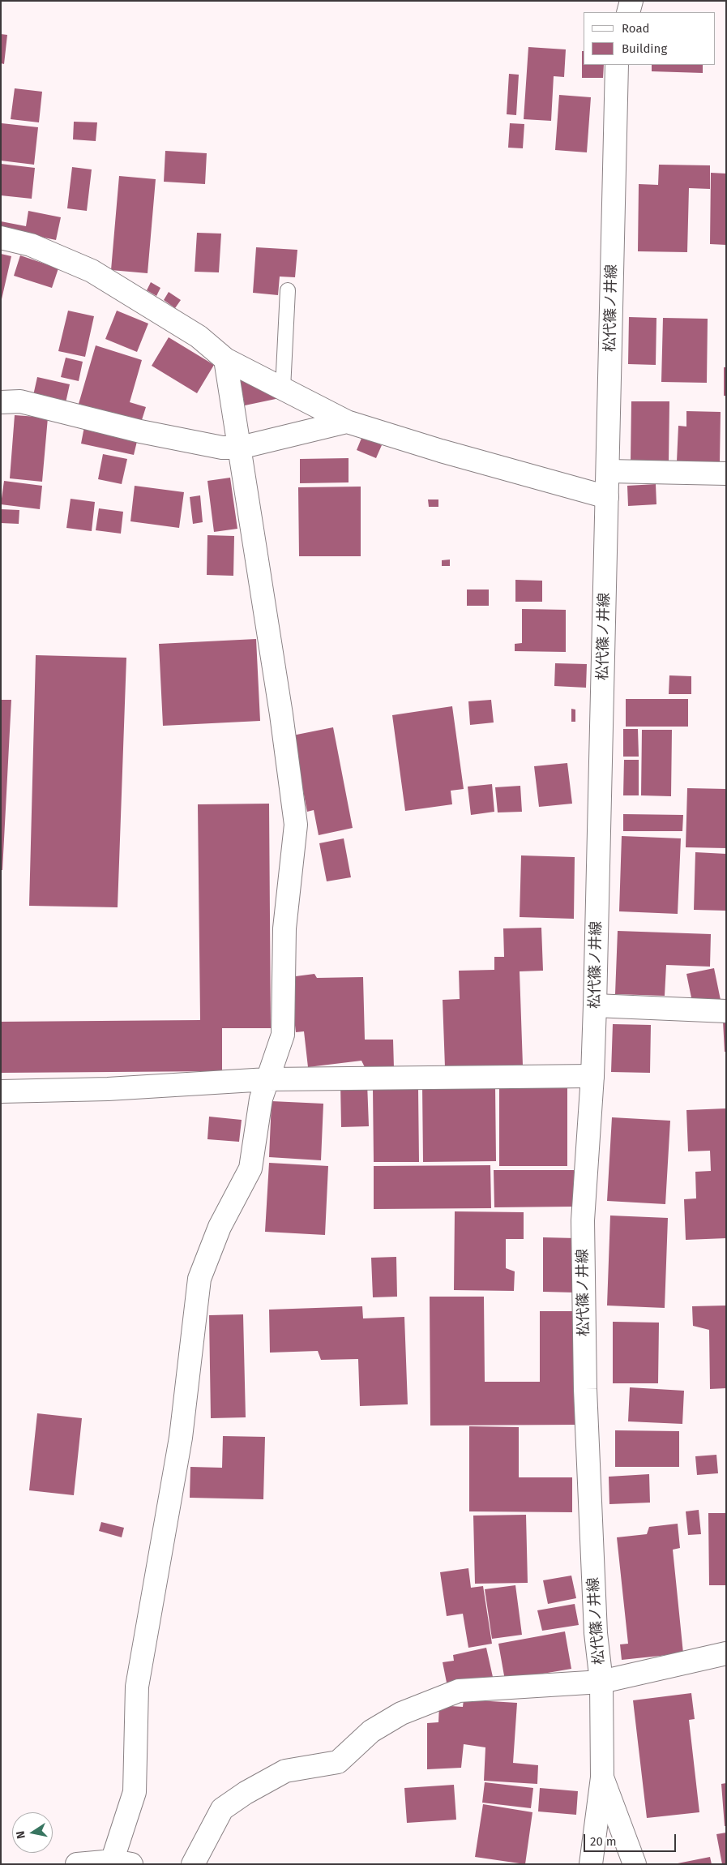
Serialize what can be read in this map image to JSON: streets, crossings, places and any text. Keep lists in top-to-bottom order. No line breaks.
{"streets":{"street":["松代篠ノ井線"]},"legend":["Road","Building"],"scale_bar":"20 m","north":"left"}
